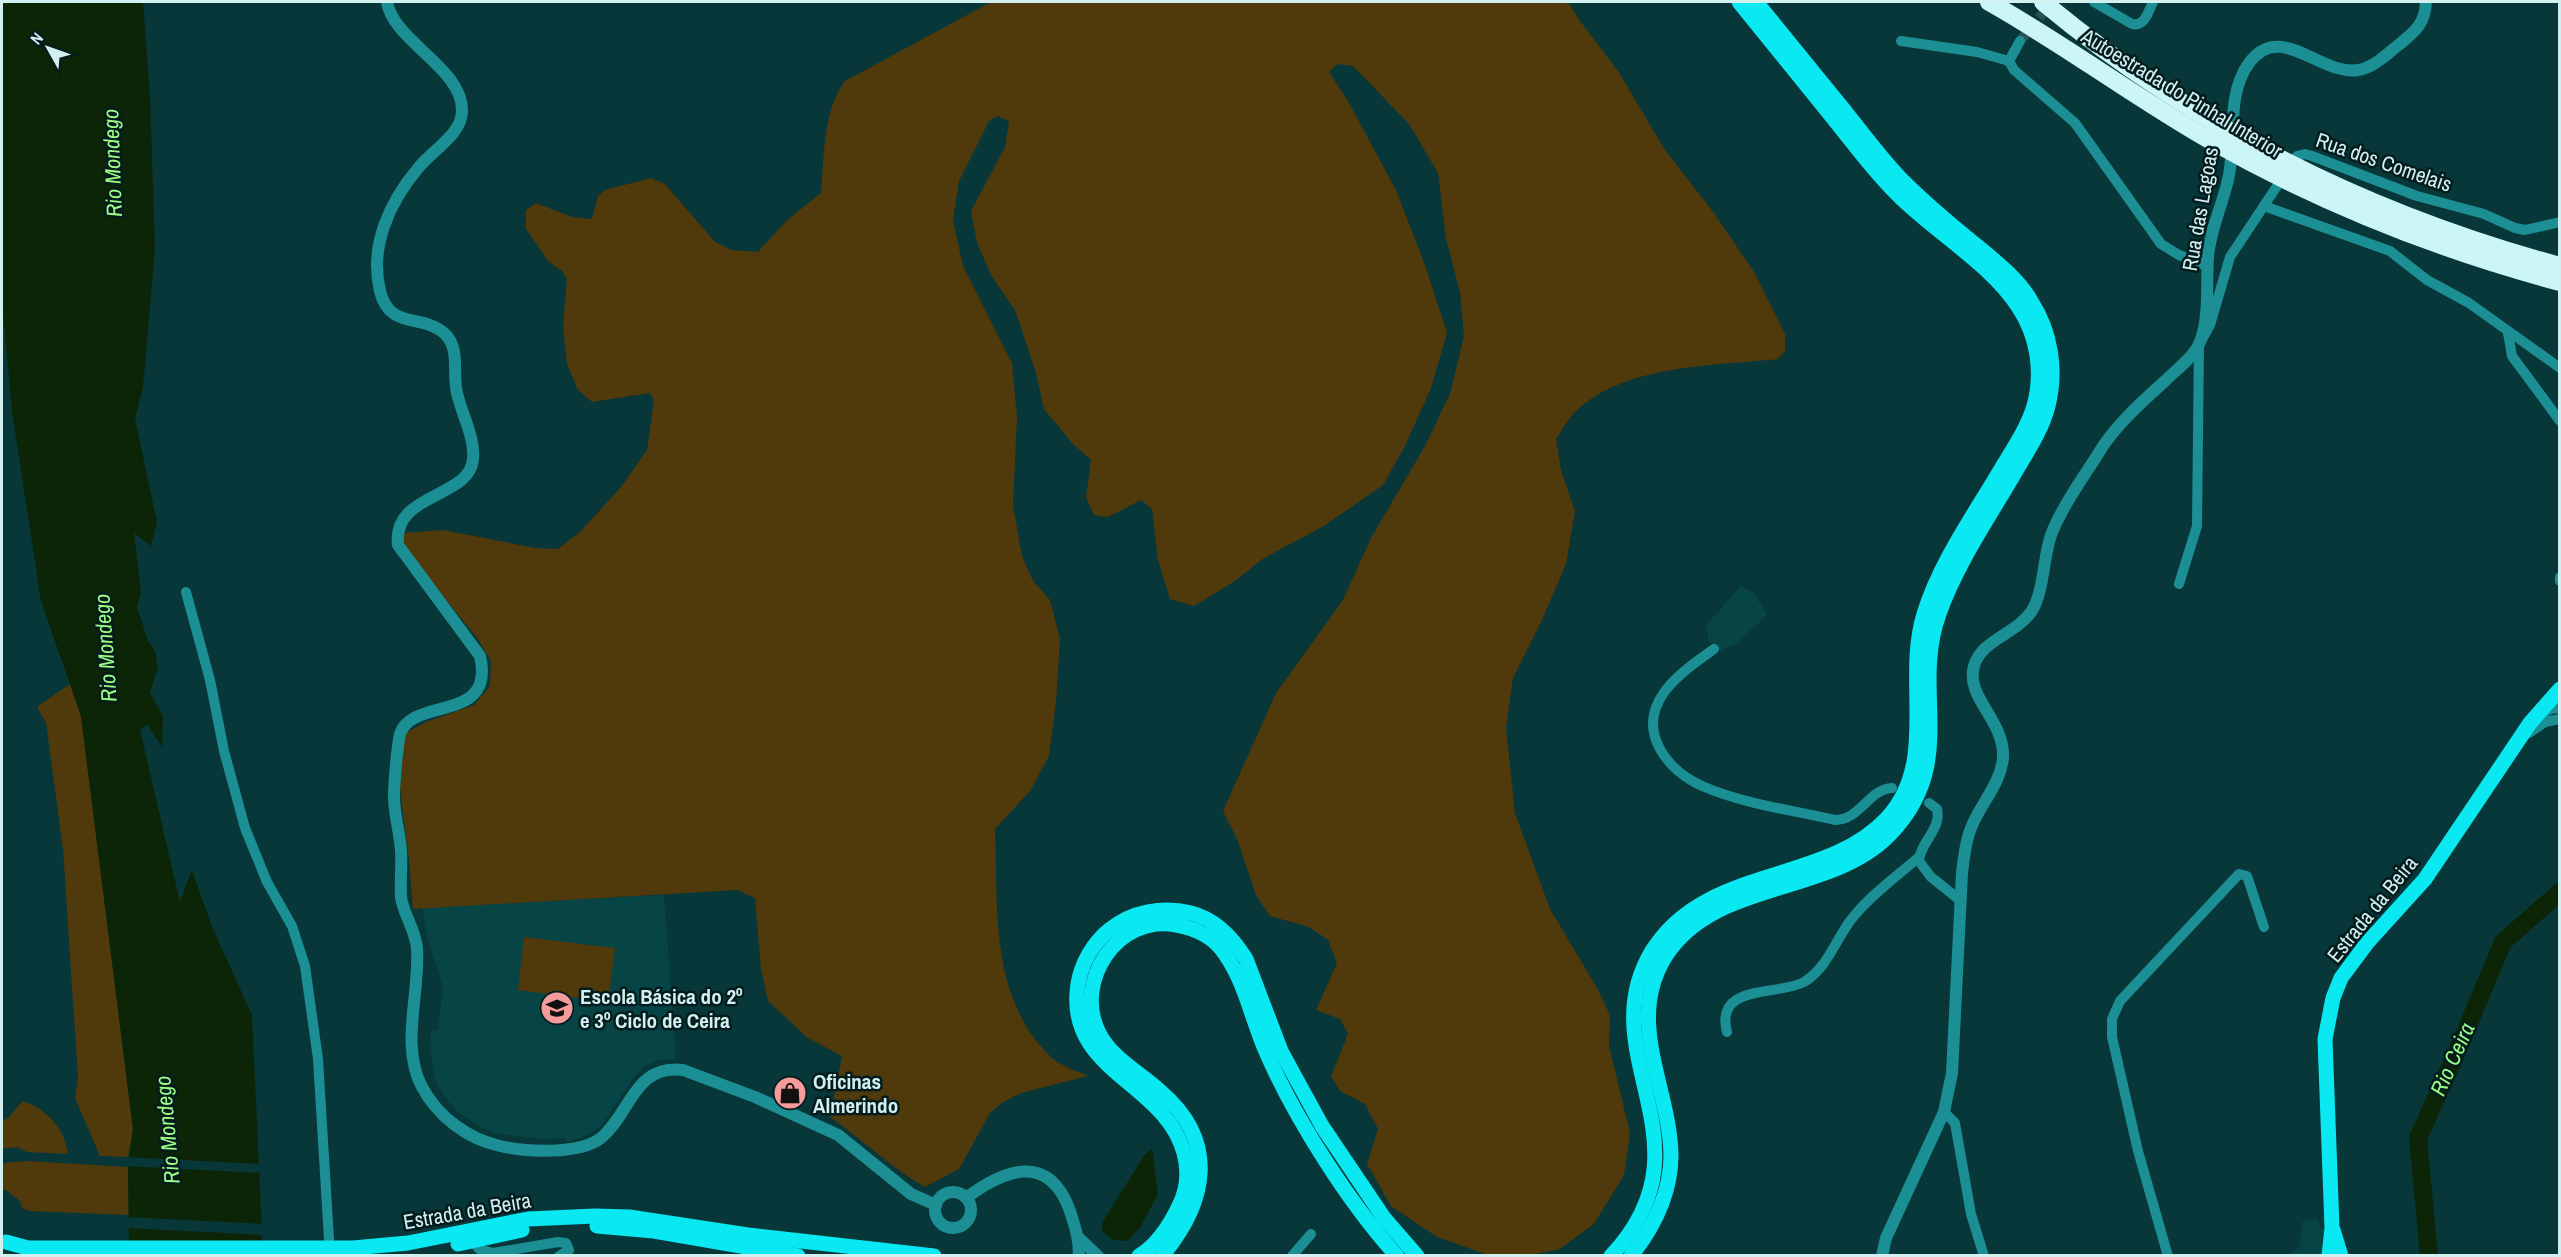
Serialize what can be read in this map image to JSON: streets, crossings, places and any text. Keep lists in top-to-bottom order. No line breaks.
{"streets":{"highway":["Autoestrada do Pinhal Interior"],"main road":["Estrada da Beira"],"street":["Rua dos Comelais","Rua das Lagoas"]},"crossings":[["Rua dos Comelais","Rua das Lagoas"]],"water":["Rio Mondego","Rio Ceira"],"places":{"school or university":["Escola Básica do 2º e 3º Ciclo de Ceira"],"shop":["Oficinas Almerindo"]},"north":"top left"}
